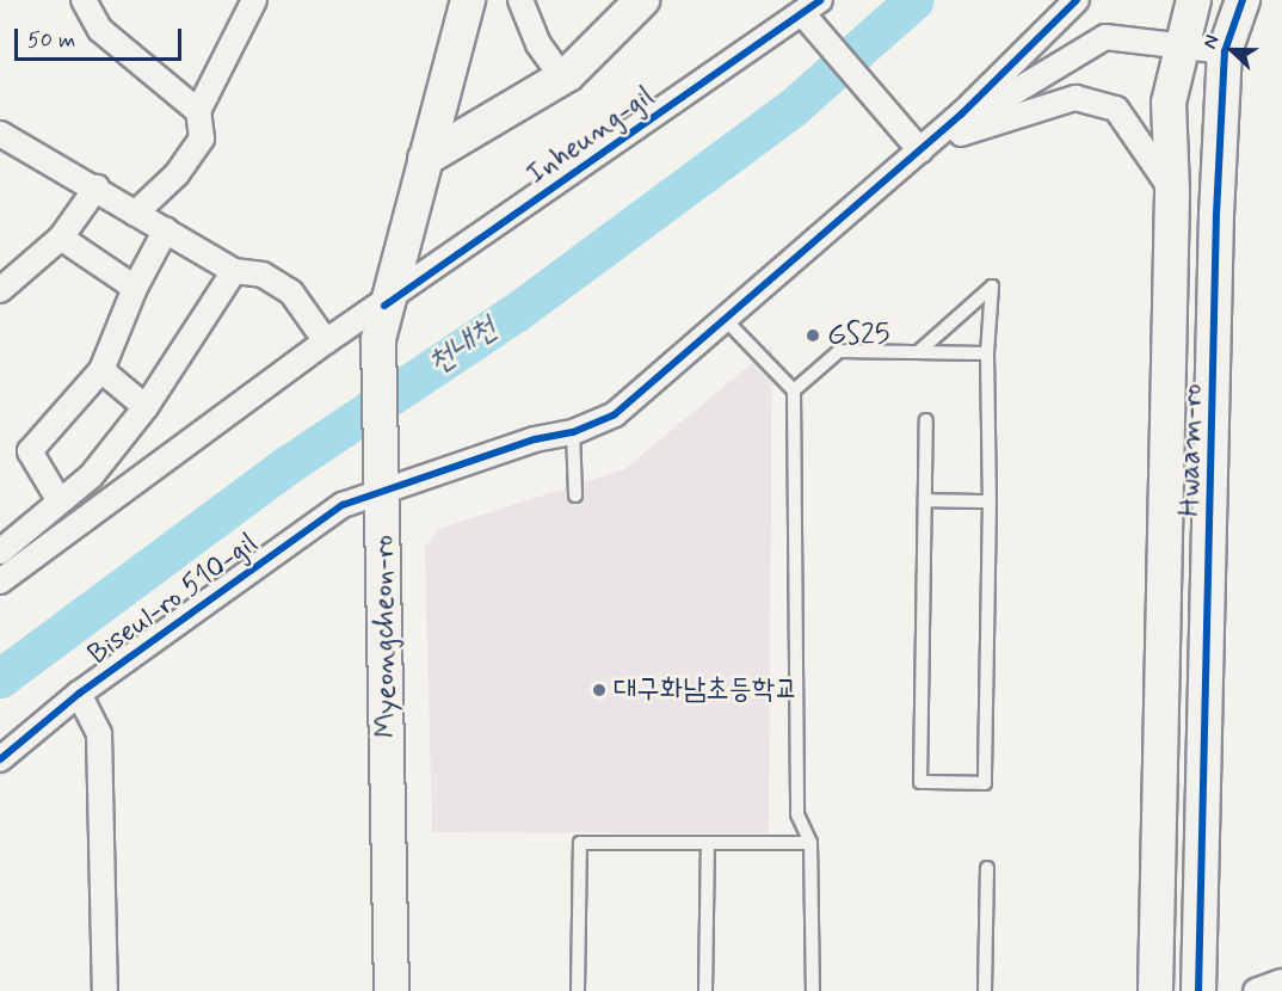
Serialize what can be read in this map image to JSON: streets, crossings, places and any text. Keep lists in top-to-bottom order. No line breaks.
{"streets":{"main road":["Hwaam-ro","Myeongcheon-ro"],"street":["Inheung-gil","Biseul-ro 510-gil"]},"crossings":[["Inheung-gil","Myeongcheon-ro"],["Biseul-ro 510-gil","Myeongcheon-ro"]],"water":["천내천"],"places":["GS25","대구화남초등학교"],"scale_bar":"50 m","north":"left"}
